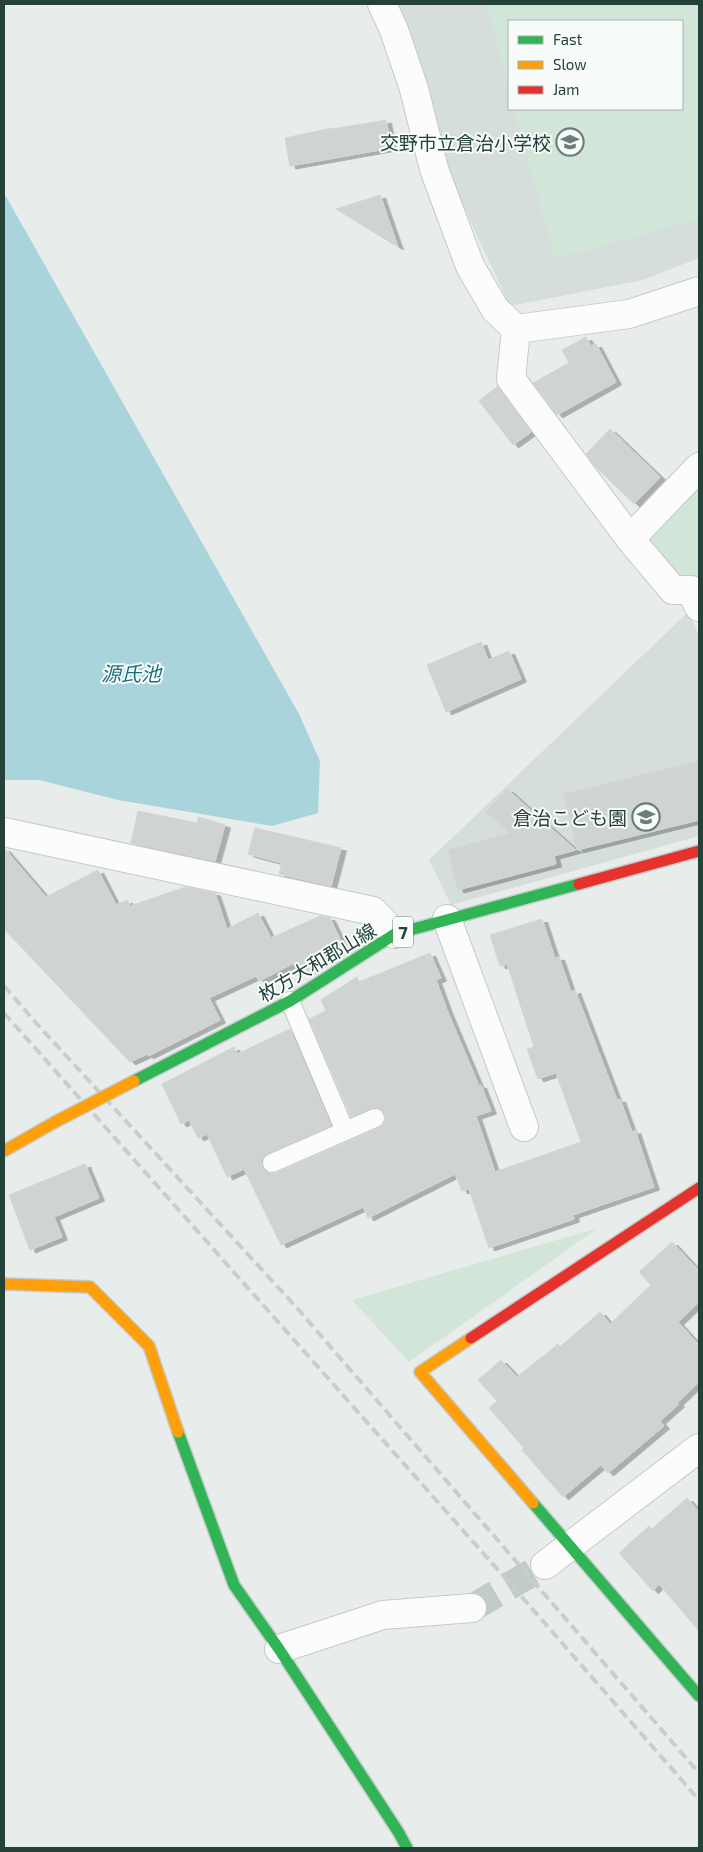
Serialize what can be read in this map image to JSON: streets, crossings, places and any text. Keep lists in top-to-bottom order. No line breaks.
{"streets":{"street":["7","枚方大和郡山線"]},"water":["源氏池"],"places":{"school or university":["交野市立倉治小学校","倉治こども園"]},"legend":["Fast","Slow","Jam"]}
